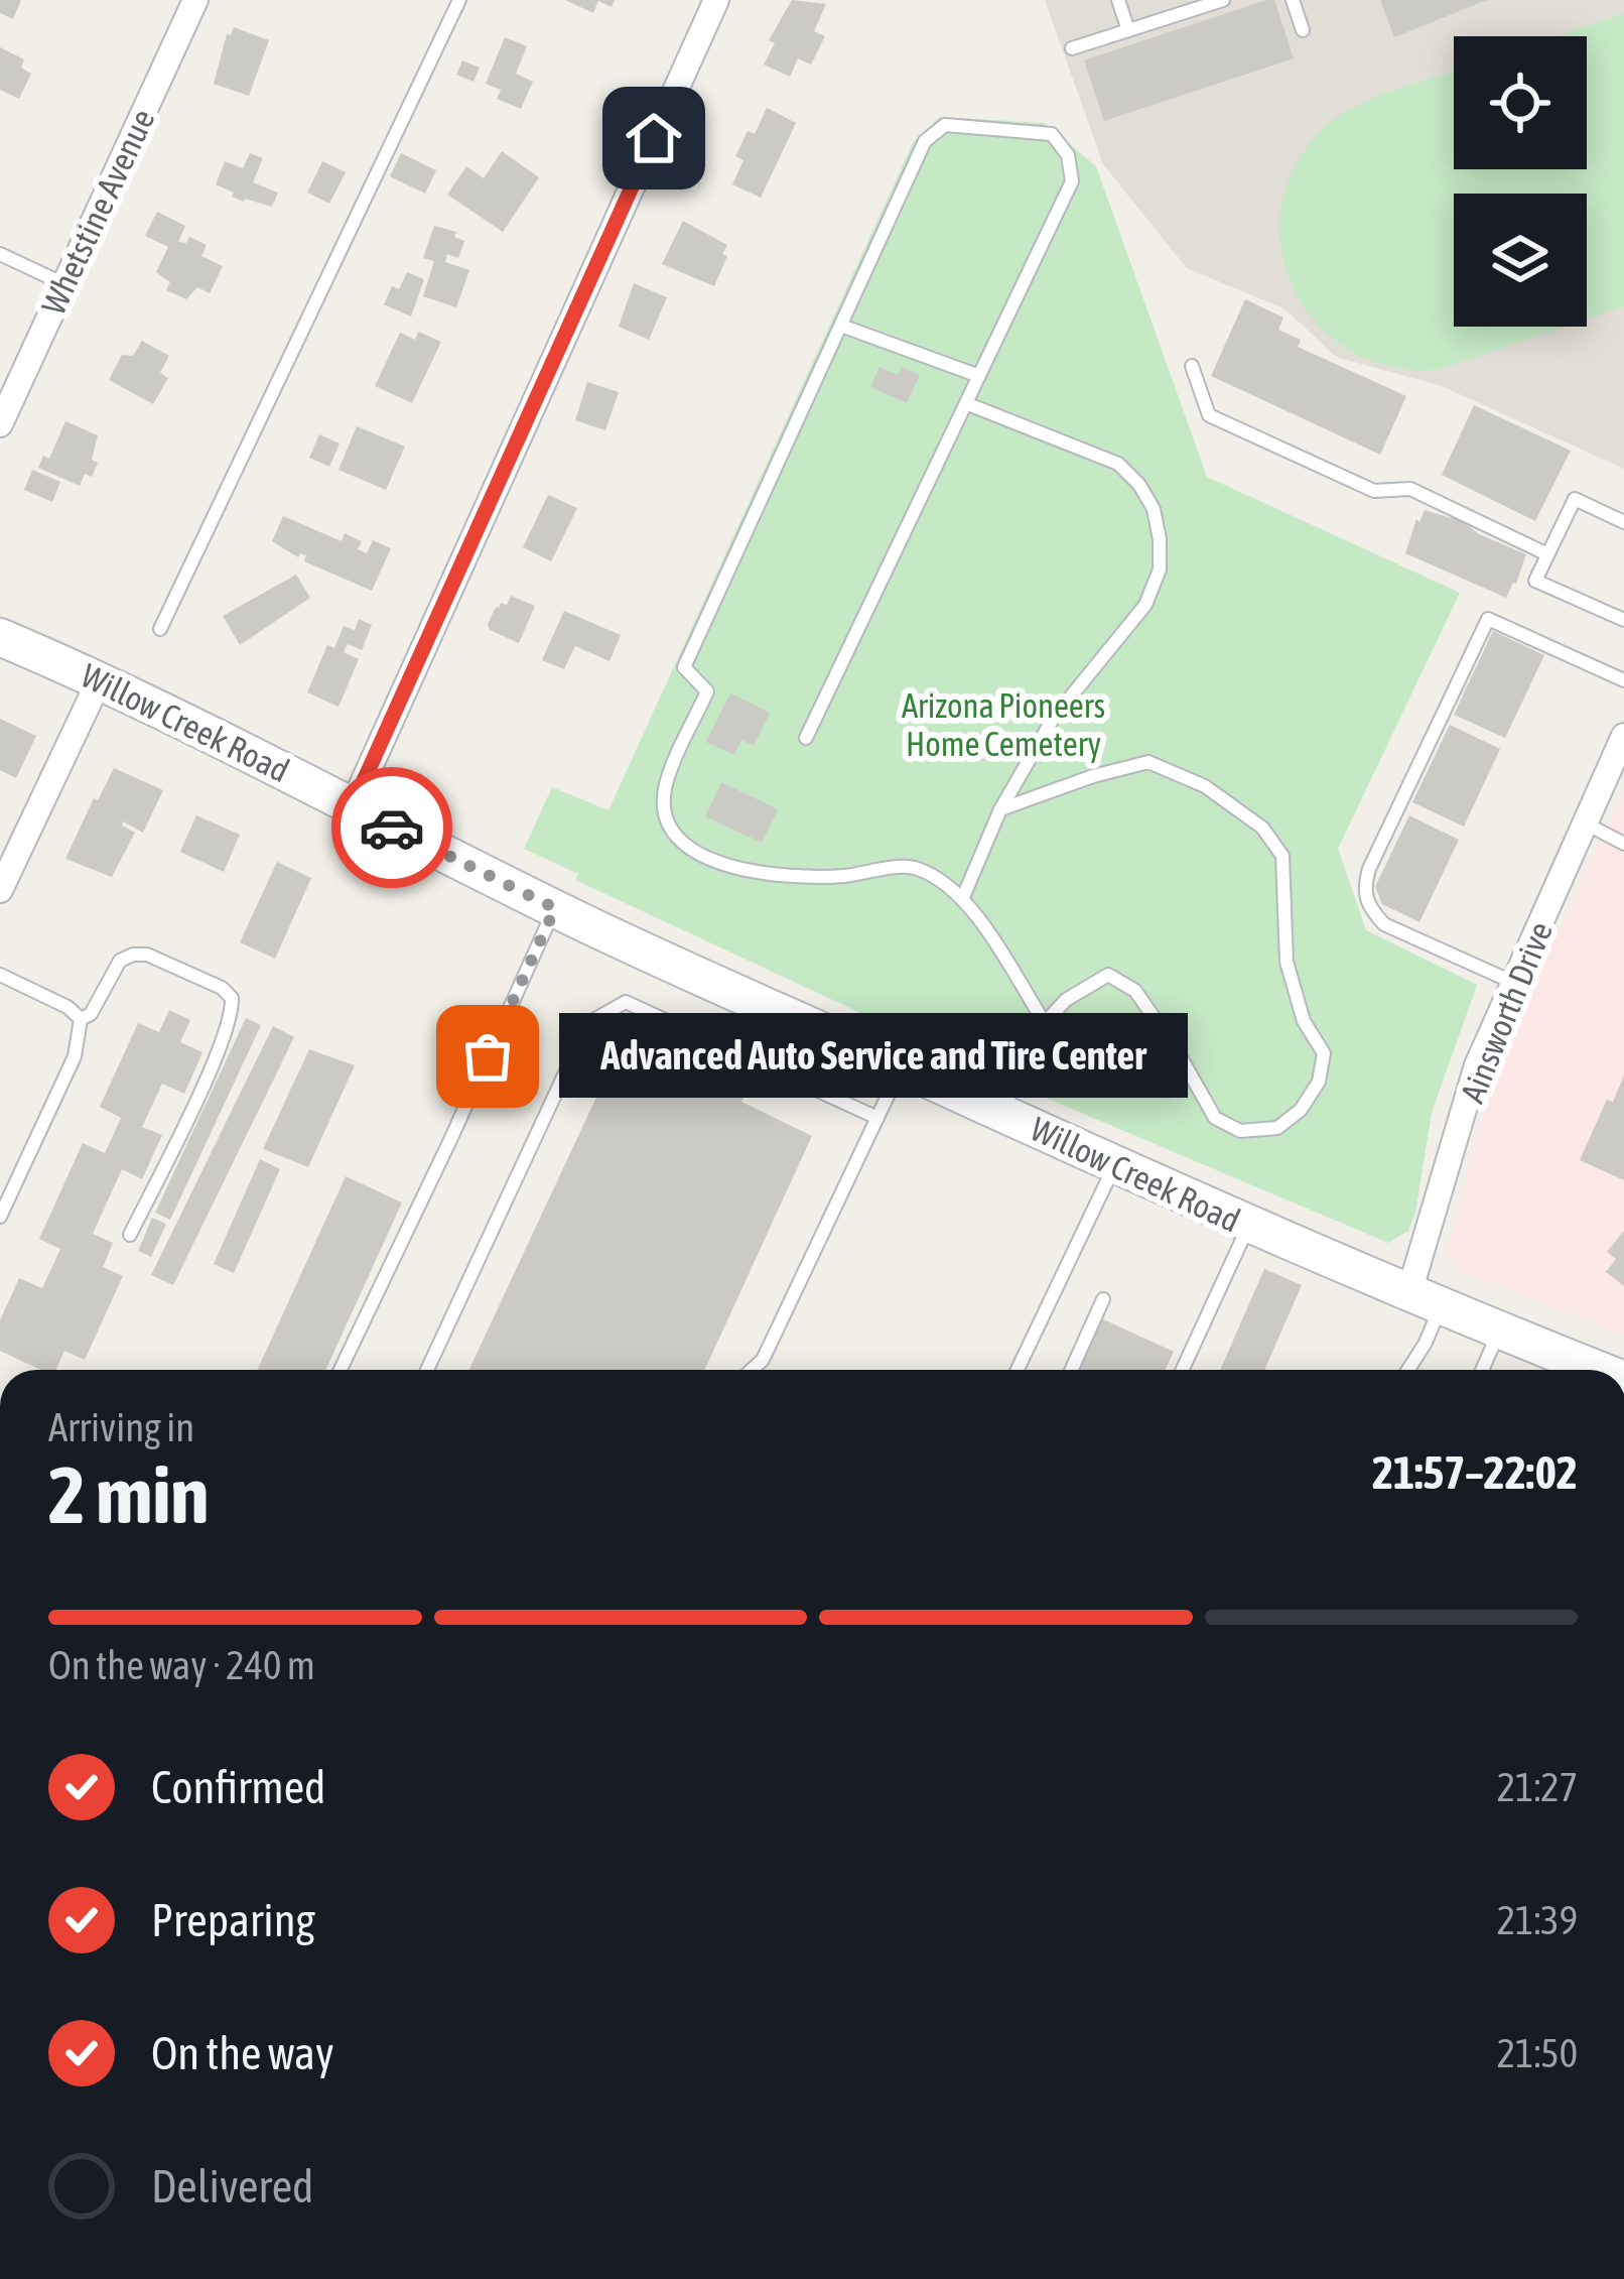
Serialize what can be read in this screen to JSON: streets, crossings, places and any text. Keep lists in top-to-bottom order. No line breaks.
{"streets":{"main road":["Willow Creek Road"],"street":["Whetstine Avenue","Ainsworth Drive"]},"crossings":[["Willow Creek Road","Ainsworth Drive"]],"parks":["Arizona Pioneers Home Cemetery"],"places":["Advanced Auto Service and Tire Center"],"page":{"bubble":"Advanced Auto Service and Tire Center","heading":["2 min","Arriving in","21:57–22:02"],"bar":"On the way · 240 m","list":[["Confirmed","21:27"],["Preparing","21:39"],["On the way","21:50"],"Delivered"]}}
